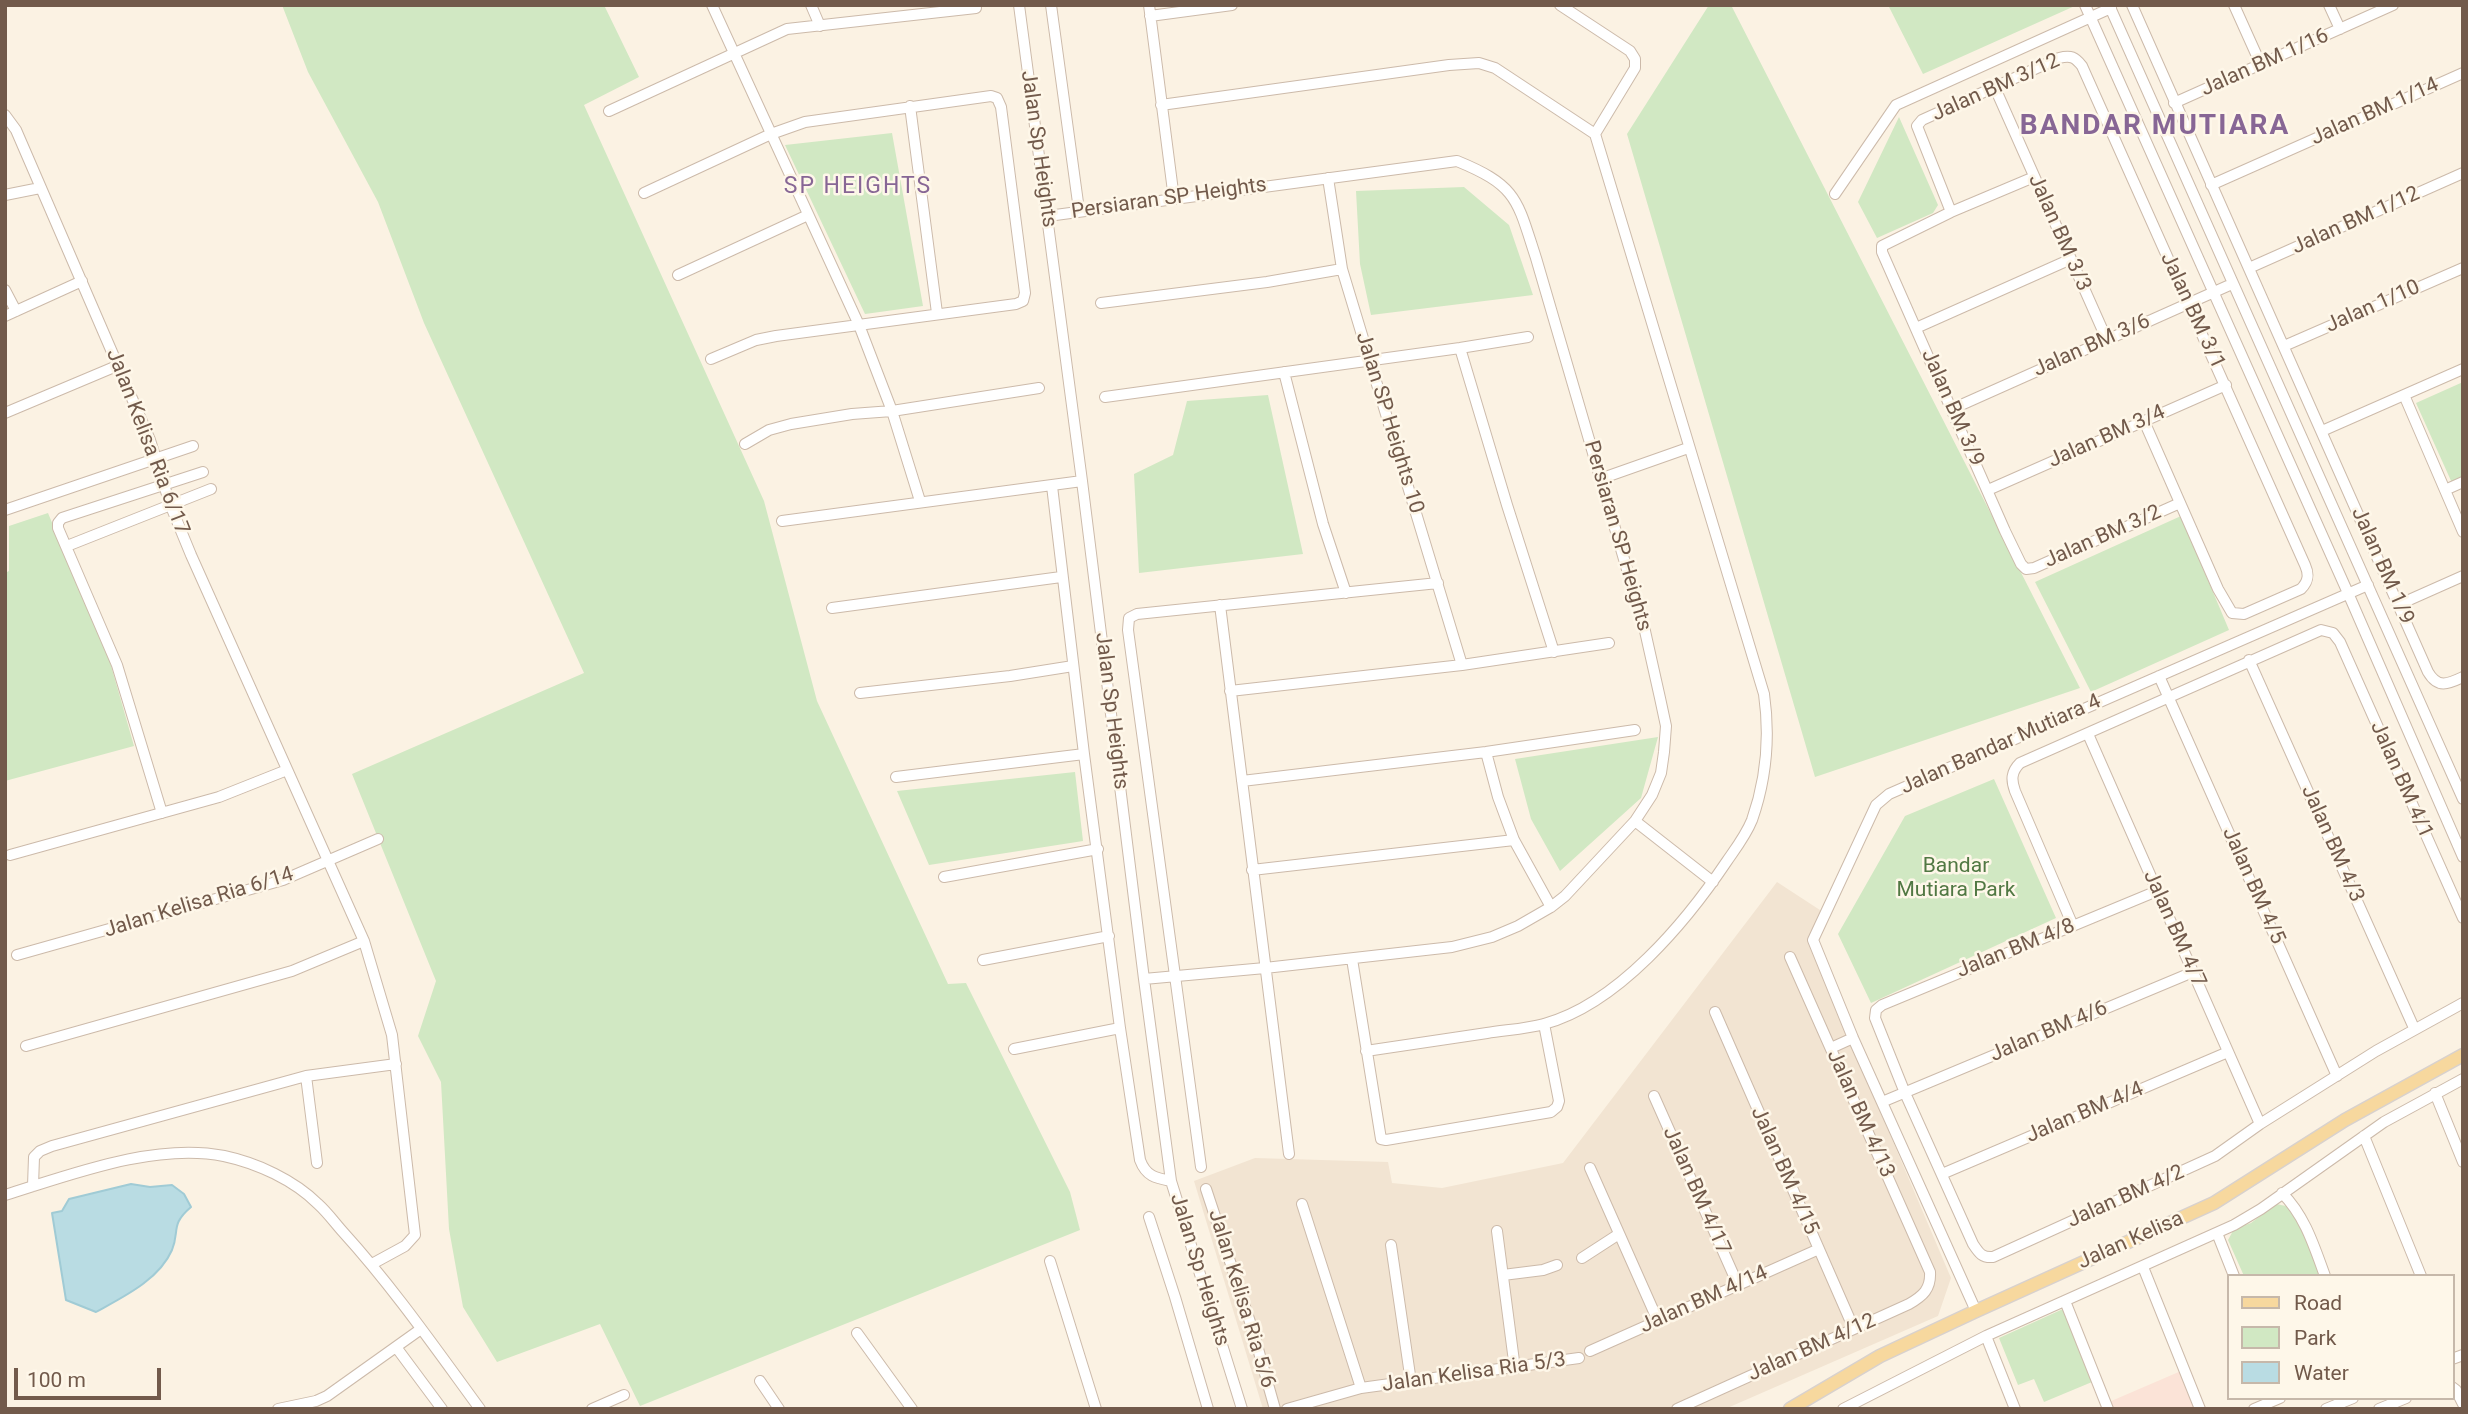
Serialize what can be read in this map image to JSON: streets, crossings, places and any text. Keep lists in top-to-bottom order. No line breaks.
{"streets":{"main road":["Jalan Kelisa"],"street":["Jalan BM 1/16","Jalan BM 3/12","Jalan BM 1/14","Jalan Sp Heights","Persiaran SP Heights","Jalan BM 1/12","Jalan BM 3/3","Jalan 1/10","Jalan BM 3/1","Jalan BM 3/6","Jalan BM 3/9","Jalan SP Heights 10","Jalan BM 3/4","Jalan Kelisa Ria 6/17","Jalan BM 3/2","Jalan BM 1/9","Jalan Bandar Mutiara 4","Jalan BM 4/1","Jalan BM 4/3","Jalan BM 4/5","Jalan Kelisa Ria 6/14","Jalan BM 4/7","Jalan BM 4/8","Jalan BM 4/6","Jalan BM 4/4","Jalan BM 4/13","Jalan BM 4/15","Jalan BM 4/17","Jalan BM 4/2","Jalan Kelisa Ria 5/6","Jalan BM 4/14","Jalan BM 4/12","Jalan Kelisa Ria 5/3"]},"crossings":[["Jalan BM 1/16","Jalan BM 1/9"],["Jalan BM 3/12","Jalan BM 3/3"],["Jalan BM 3/12","Jalan BM 3/1"],["Jalan BM 3/12","Jalan BM 3/9"],["Jalan BM 1/14","Jalan BM 1/9"],["Jalan Sp Heights","Persiaran SP Heights"],["Persiaran SP Heights","Jalan SP Heights 10"],["Jalan BM 1/12","Jalan BM 1/9"],["Jalan BM 3/3","Jalan BM 3/6"],["Jalan 1/10","Jalan BM 1/9"],["Jalan BM 3/1","Jalan BM 3/6"],["Jalan BM 3/1","Jalan BM 3/4"],["Jalan BM 3/1","Jalan BM 3/2"],["Jalan BM 3/6","Jalan BM 3/9"],["Jalan BM 3/9","Jalan BM 3/4"],["Jalan BM 3/9","Jalan BM 3/2"],["Jalan Kelisa Ria 6/17","Jalan Kelisa Ria 6/14"],["Jalan Bandar Mutiara 4","Jalan BM 4/5"],["Jalan Bandar Mutiara 4","Jalan BM 4/6"],["Jalan Bandar Mutiara 4","Jalan Kelisa"],["Jalan BM 4/1","Jalan BM 4/3"],["Jalan BM 4/3","Jalan BM 4/2"],["Jalan BM 4/5","Jalan BM 4/2"],["Jalan BM 4/7","Jalan BM 4/8"],["Jalan BM 4/7","Jalan BM 4/6"],["Jalan BM 4/7","Jalan BM 4/4"],["Jalan BM 4/7","Jalan BM 4/2"],["Jalan BM 4/8","Jalan BM 4/6"],["Jalan BM 4/4","Jalan BM 4/2"],["Jalan BM 4/13","Jalan BM 4/12"],["Jalan BM 4/15","Jalan BM 4/14"],["Jalan BM 4/15","Jalan BM 4/12"],["Jalan BM 4/17","Jalan BM 4/14"]],"districts":["BANDAR MUTIARA","SP HEIGHTS"],"parks":["Bandar Mutiara Park"],"legend":["Road","Park","Water"],"scale_bar":"100 m"}
